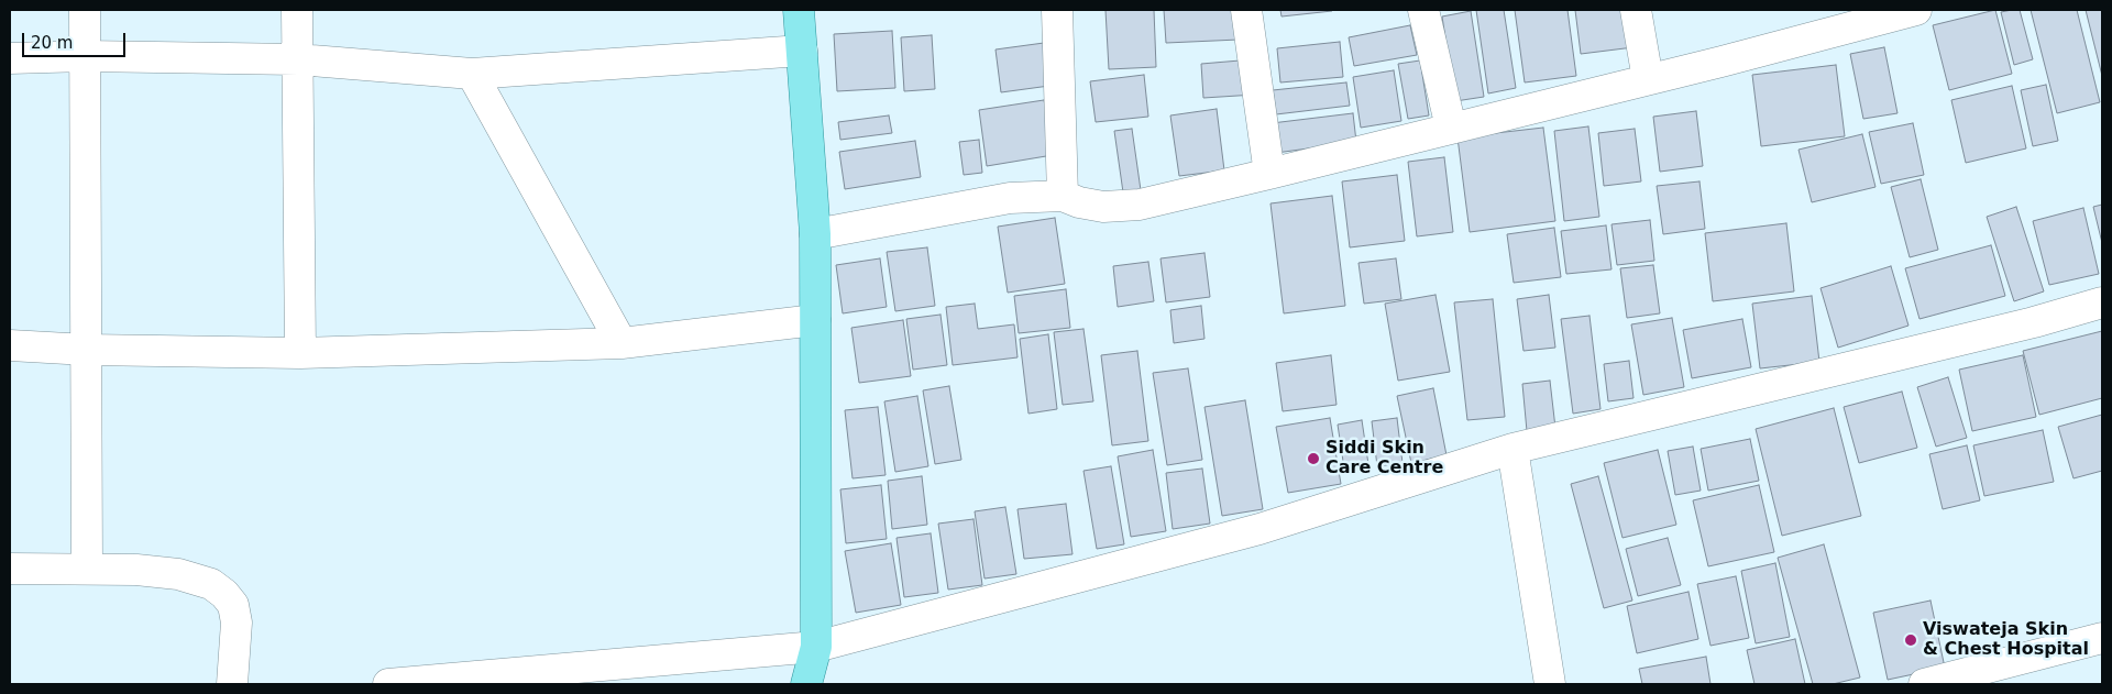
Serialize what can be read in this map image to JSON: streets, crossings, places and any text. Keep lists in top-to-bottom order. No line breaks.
{"places":["Siddi Skin Care Centre","Viswateja Skin & Chest Hospital"],"scale_bar":"20 m"}
